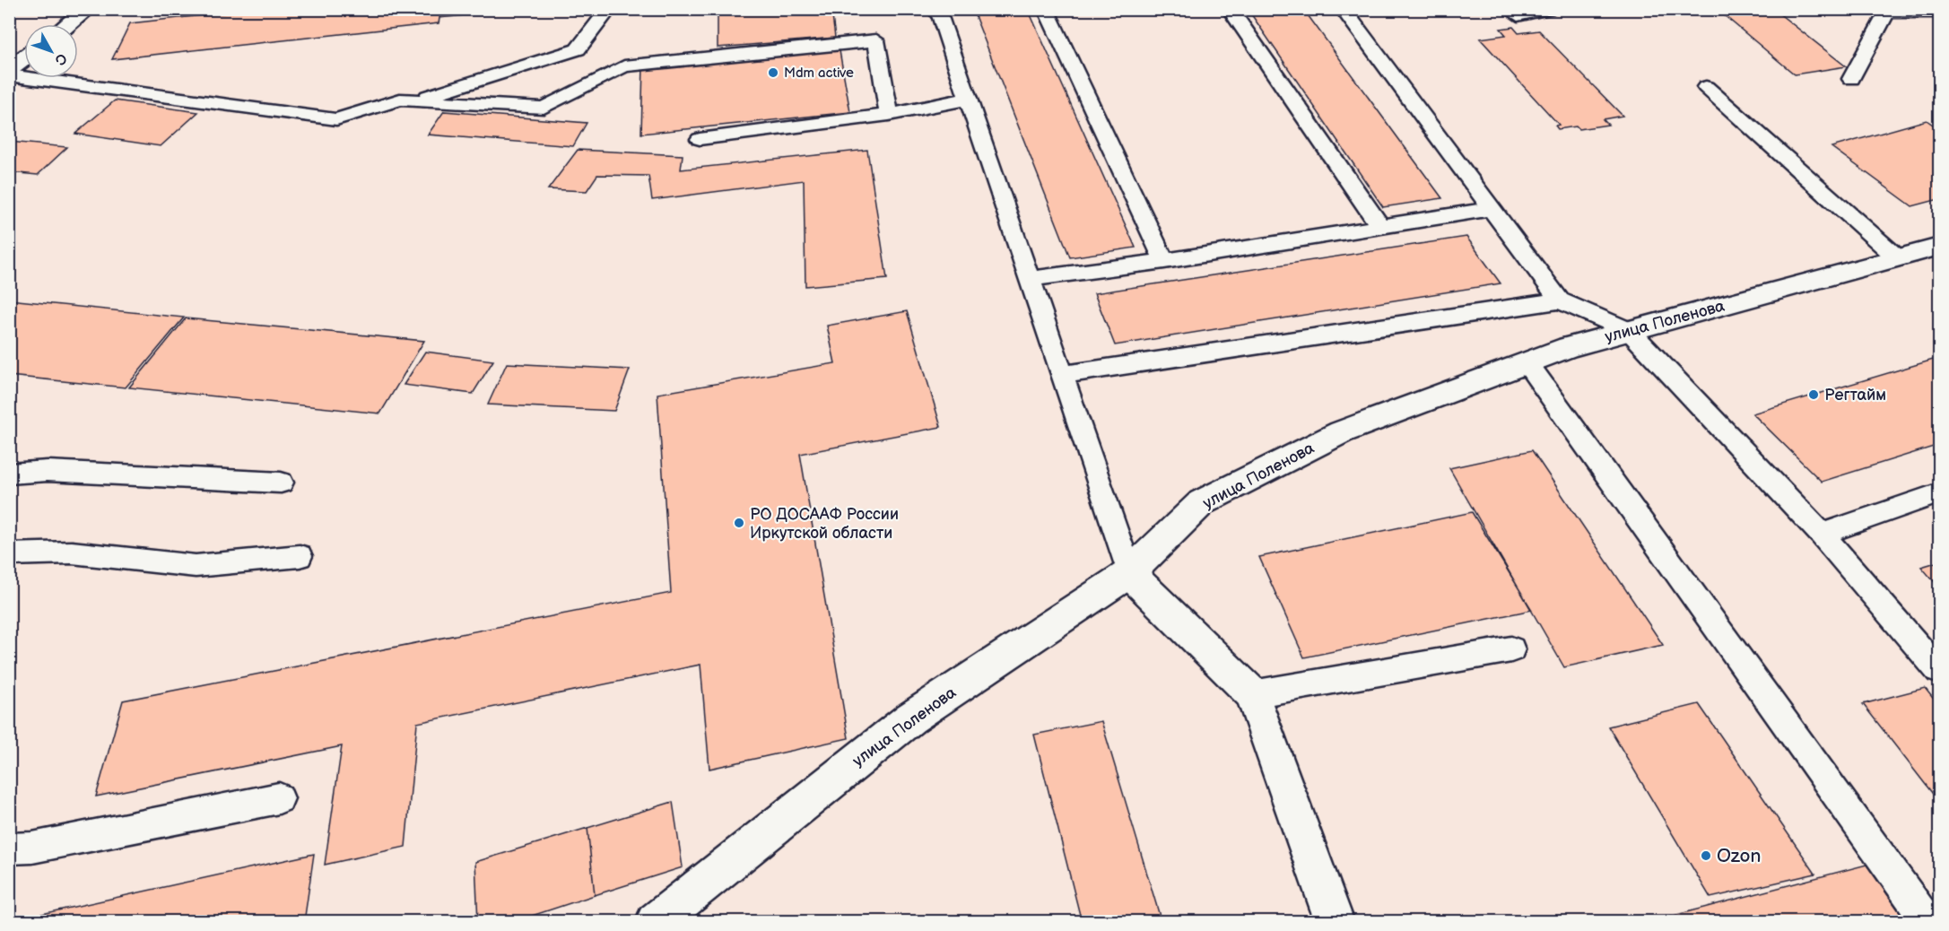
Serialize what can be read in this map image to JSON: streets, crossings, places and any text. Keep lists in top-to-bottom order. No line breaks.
{"streets":{"street":["улица Поленова"]},"places":["Mdm active","Регтайм","РО ДОСААФ России Иркутской области","Ozon"],"north":"bottom right"}
